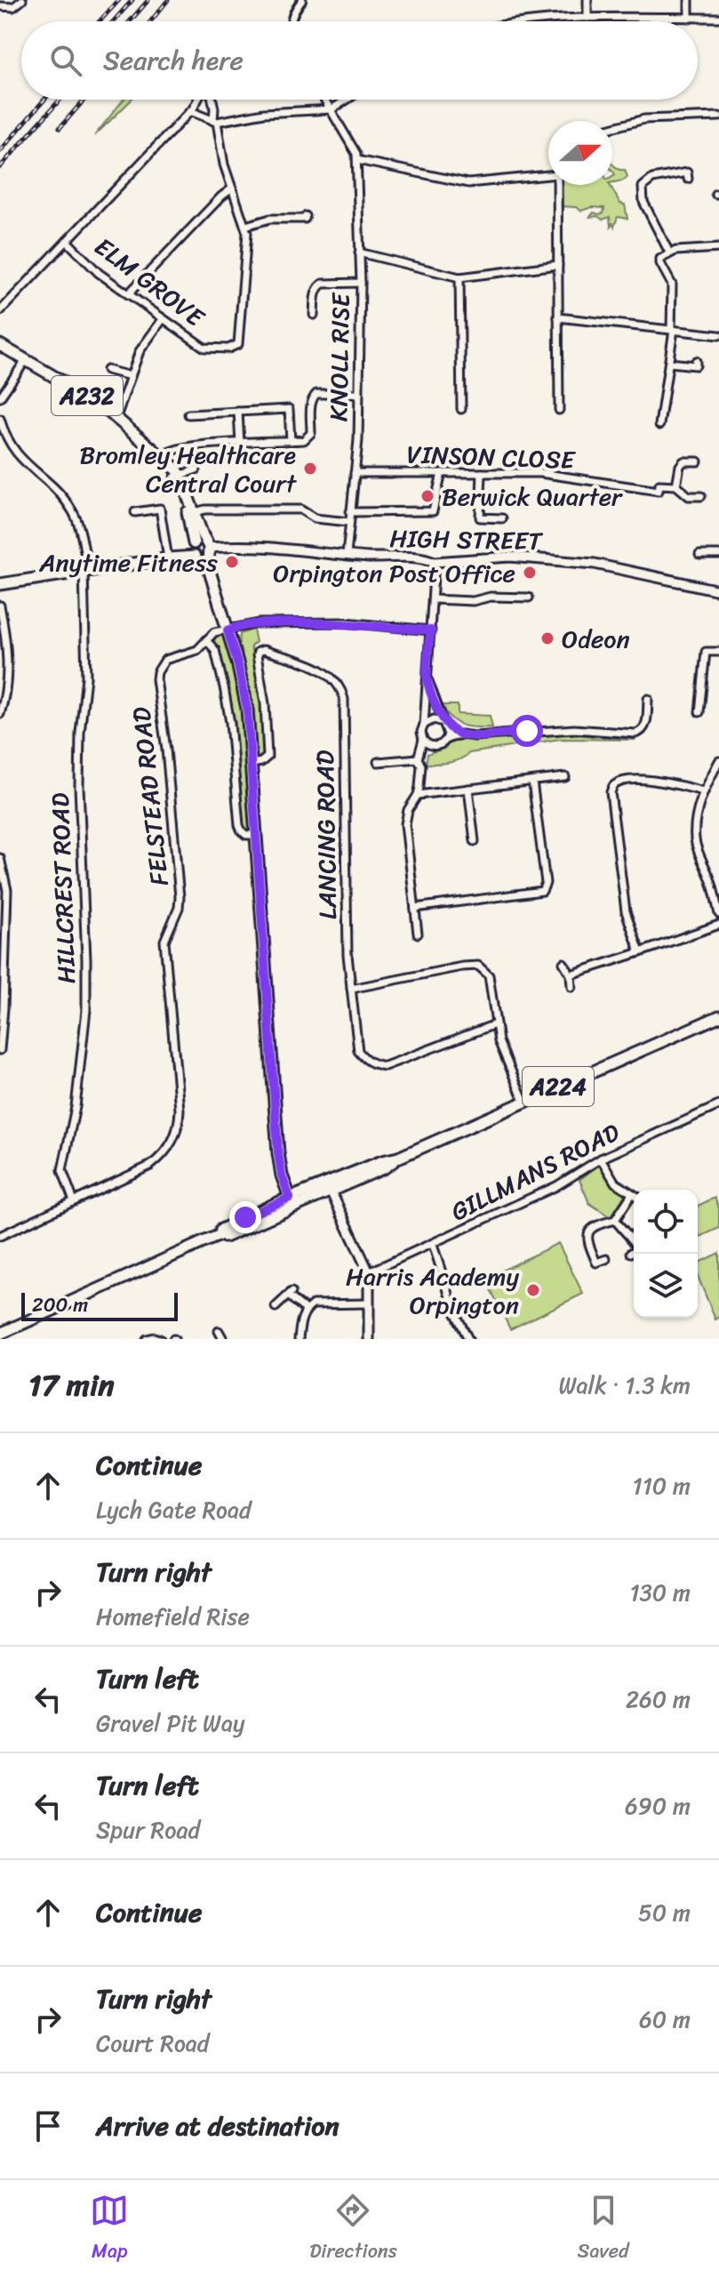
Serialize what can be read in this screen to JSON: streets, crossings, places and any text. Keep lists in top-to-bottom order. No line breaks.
{"streets":{"main road":["A232","A224"],"street":["ELM GROVE","KNOLL RISE","VINSON CLOSE","HIGH STREET","FELSTEAD ROAD","LANCING ROAD","HILLCREST ROAD","GILLMANS ROAD"]},"crossings":[["KNOLL RISE","VINSON CLOSE"],["KNOLL RISE","HIGH STREET"],["FELSTEAD ROAD","HILLCREST ROAD"]],"places":["Bromley Healthcare Central Court","Berwick Quarter","Anytime Fitness","Orpington Post Office","Odeon","Harris Academy Orpington"],"scale_bar":"200 m","north":"right","page":{"search":"Search here","scale":"200 m","heading":["17 min","Walk · 1.3 km"],"list":[["Continue","Lych Gate Road","110 m"],["Turn right","Homefield Rise","130 m"],["Turn left","Gravel Pit Way","260 m"],["Turn left","Spur Road","690 m"],["Continue","50 m"],["Turn right","Court Road","60 m"],"Arrive at destination"],"nav":["Map","Directions","Saved"]}}
